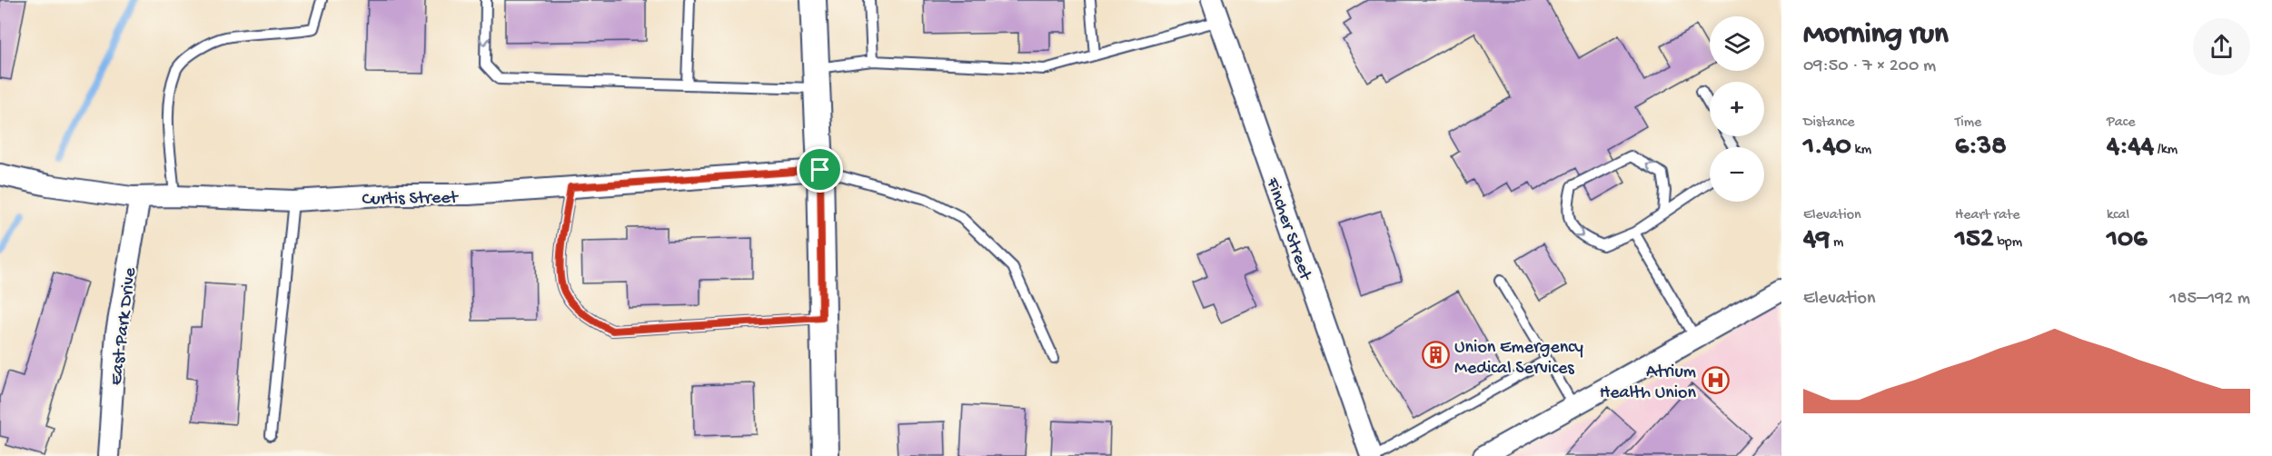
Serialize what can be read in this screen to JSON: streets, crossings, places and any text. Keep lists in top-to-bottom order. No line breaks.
{"streets":{"street":["Curtis Street","Fincher Street","East Park Drive"]},"crossings":[["Curtis Street","East Park Drive"]],"places":{"building":["Union Emergency Medical Services"],"hospital":["Atrium Health Union"]},"page":{"heading":["Morning run","09:50 · 7 × 200 m"],"map_buttons":["+","−"],"stats":[["Distance","1.40 km"],["Time","6:38"],["Pace","4:44 /km"],["Elevation","49 m"],["Heart rate","152 bpm"],["kcal","106"]],"chart":["Elevation","185–192 m"]}}
